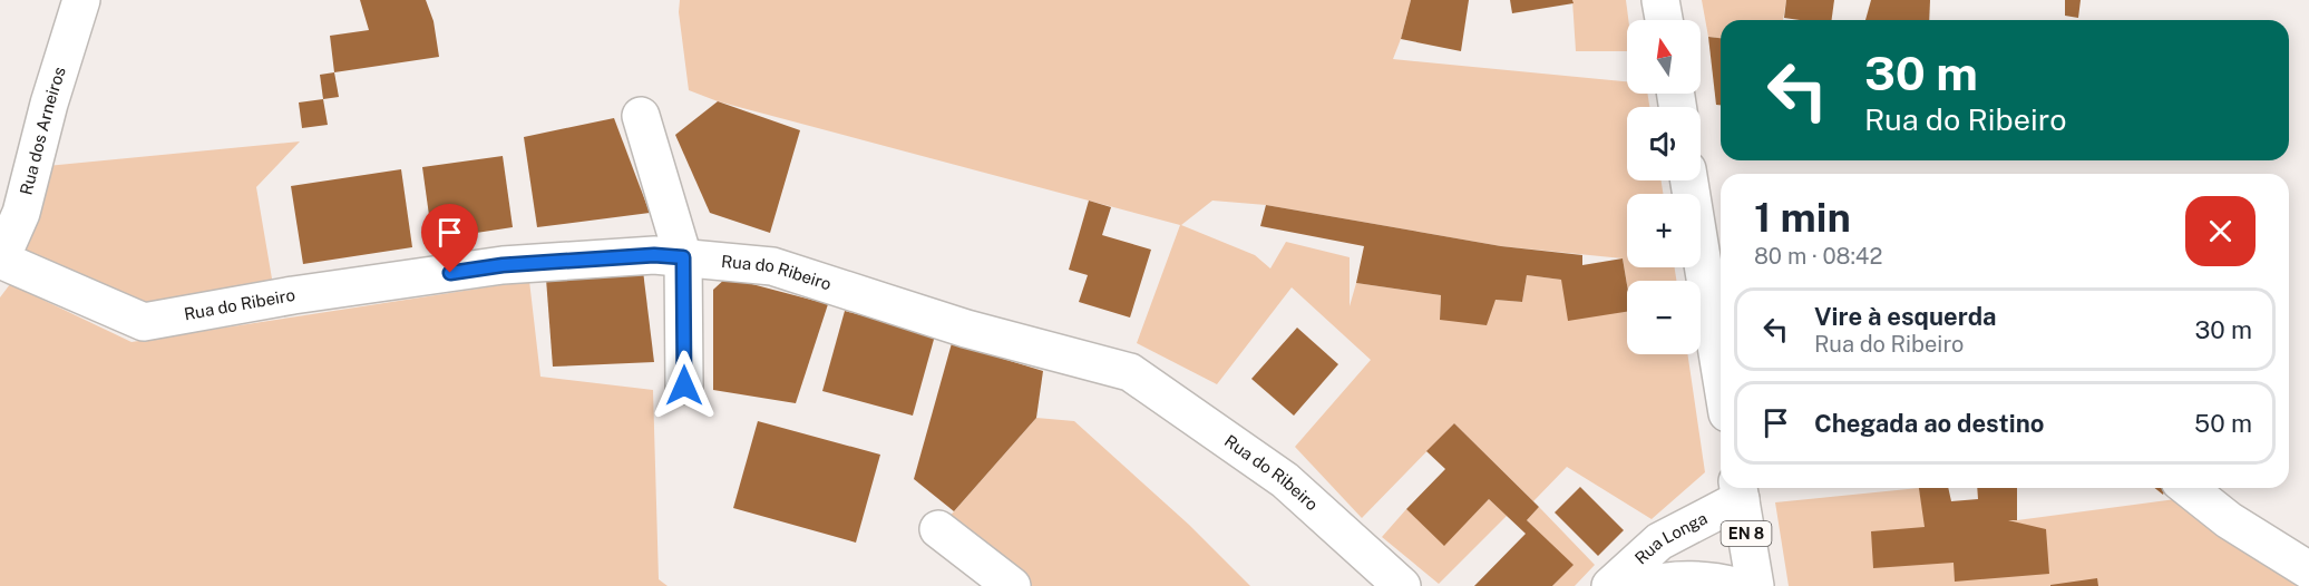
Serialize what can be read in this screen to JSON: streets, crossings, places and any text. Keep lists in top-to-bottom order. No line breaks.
{"streets":{"street":["Rua dos Arneiros","Rua do Ribeiro","EN 8","Rua Longa"]},"crossings":[["Rua dos Arneiros","Rua do Ribeiro"],["EN 8","Rua Longa"]],"north":"top","page":{"map_buttons":["+","−"],"turn":["30 m","Rua do Ribeiro"],"heading":["1 min","80 m · 08:42"],"list":[{"name":"Vire à esquerda","note":"Rua do Ribeiro","value":"30 m"},{"name":"Chegada ao destino","value":"50 m"}]}}
